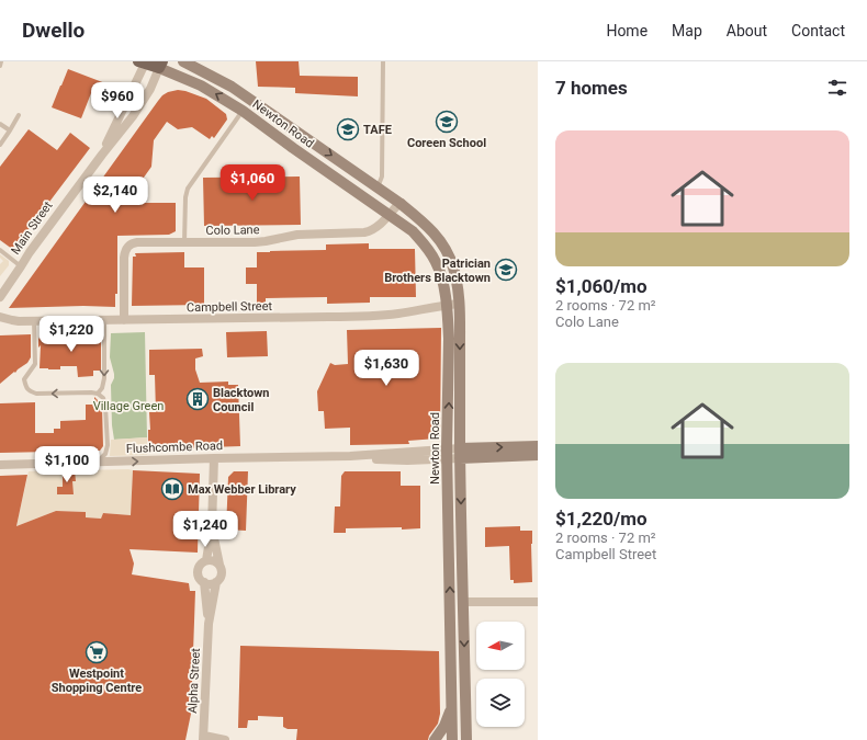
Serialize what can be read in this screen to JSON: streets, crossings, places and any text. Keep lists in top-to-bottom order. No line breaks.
{"streets":{"main road":["Newton Road","Flushcombe Road"],"street":["Main Street","Colo Lane","Campbell Street","Alpha Street"]},"crossings":[["Newton Road","Main Street"],["Newton Road","Colo Lane"],["Newton Road","Campbell Street"],["Newton Road","Flushcombe Road"],["Colo Lane","Campbell Street"]],"parks":["Village Green"],"places":{"school or university":["Coreen School","TAFE","Patrician Brothers Blacktown"],"building":["Blacktown Council"],"library":["Max Webber Library"],"supermarket":["Westpoint Shopping Centre"]},"north":"left","page":{"header":"Dwello","nav":["Home","Map","About","Contact"],"heading":"7 homes","price":["$960","$1,060","$2,140","$1,220","$1,630","$1,100","$1,240"],"list":[{"name":"$1,060/mo","note":"2 rooms · 72 m² · Colo Lane"},{"name":"$1,220/mo","note":"2 rooms · 72 m² · Campbell Street"}]}}
